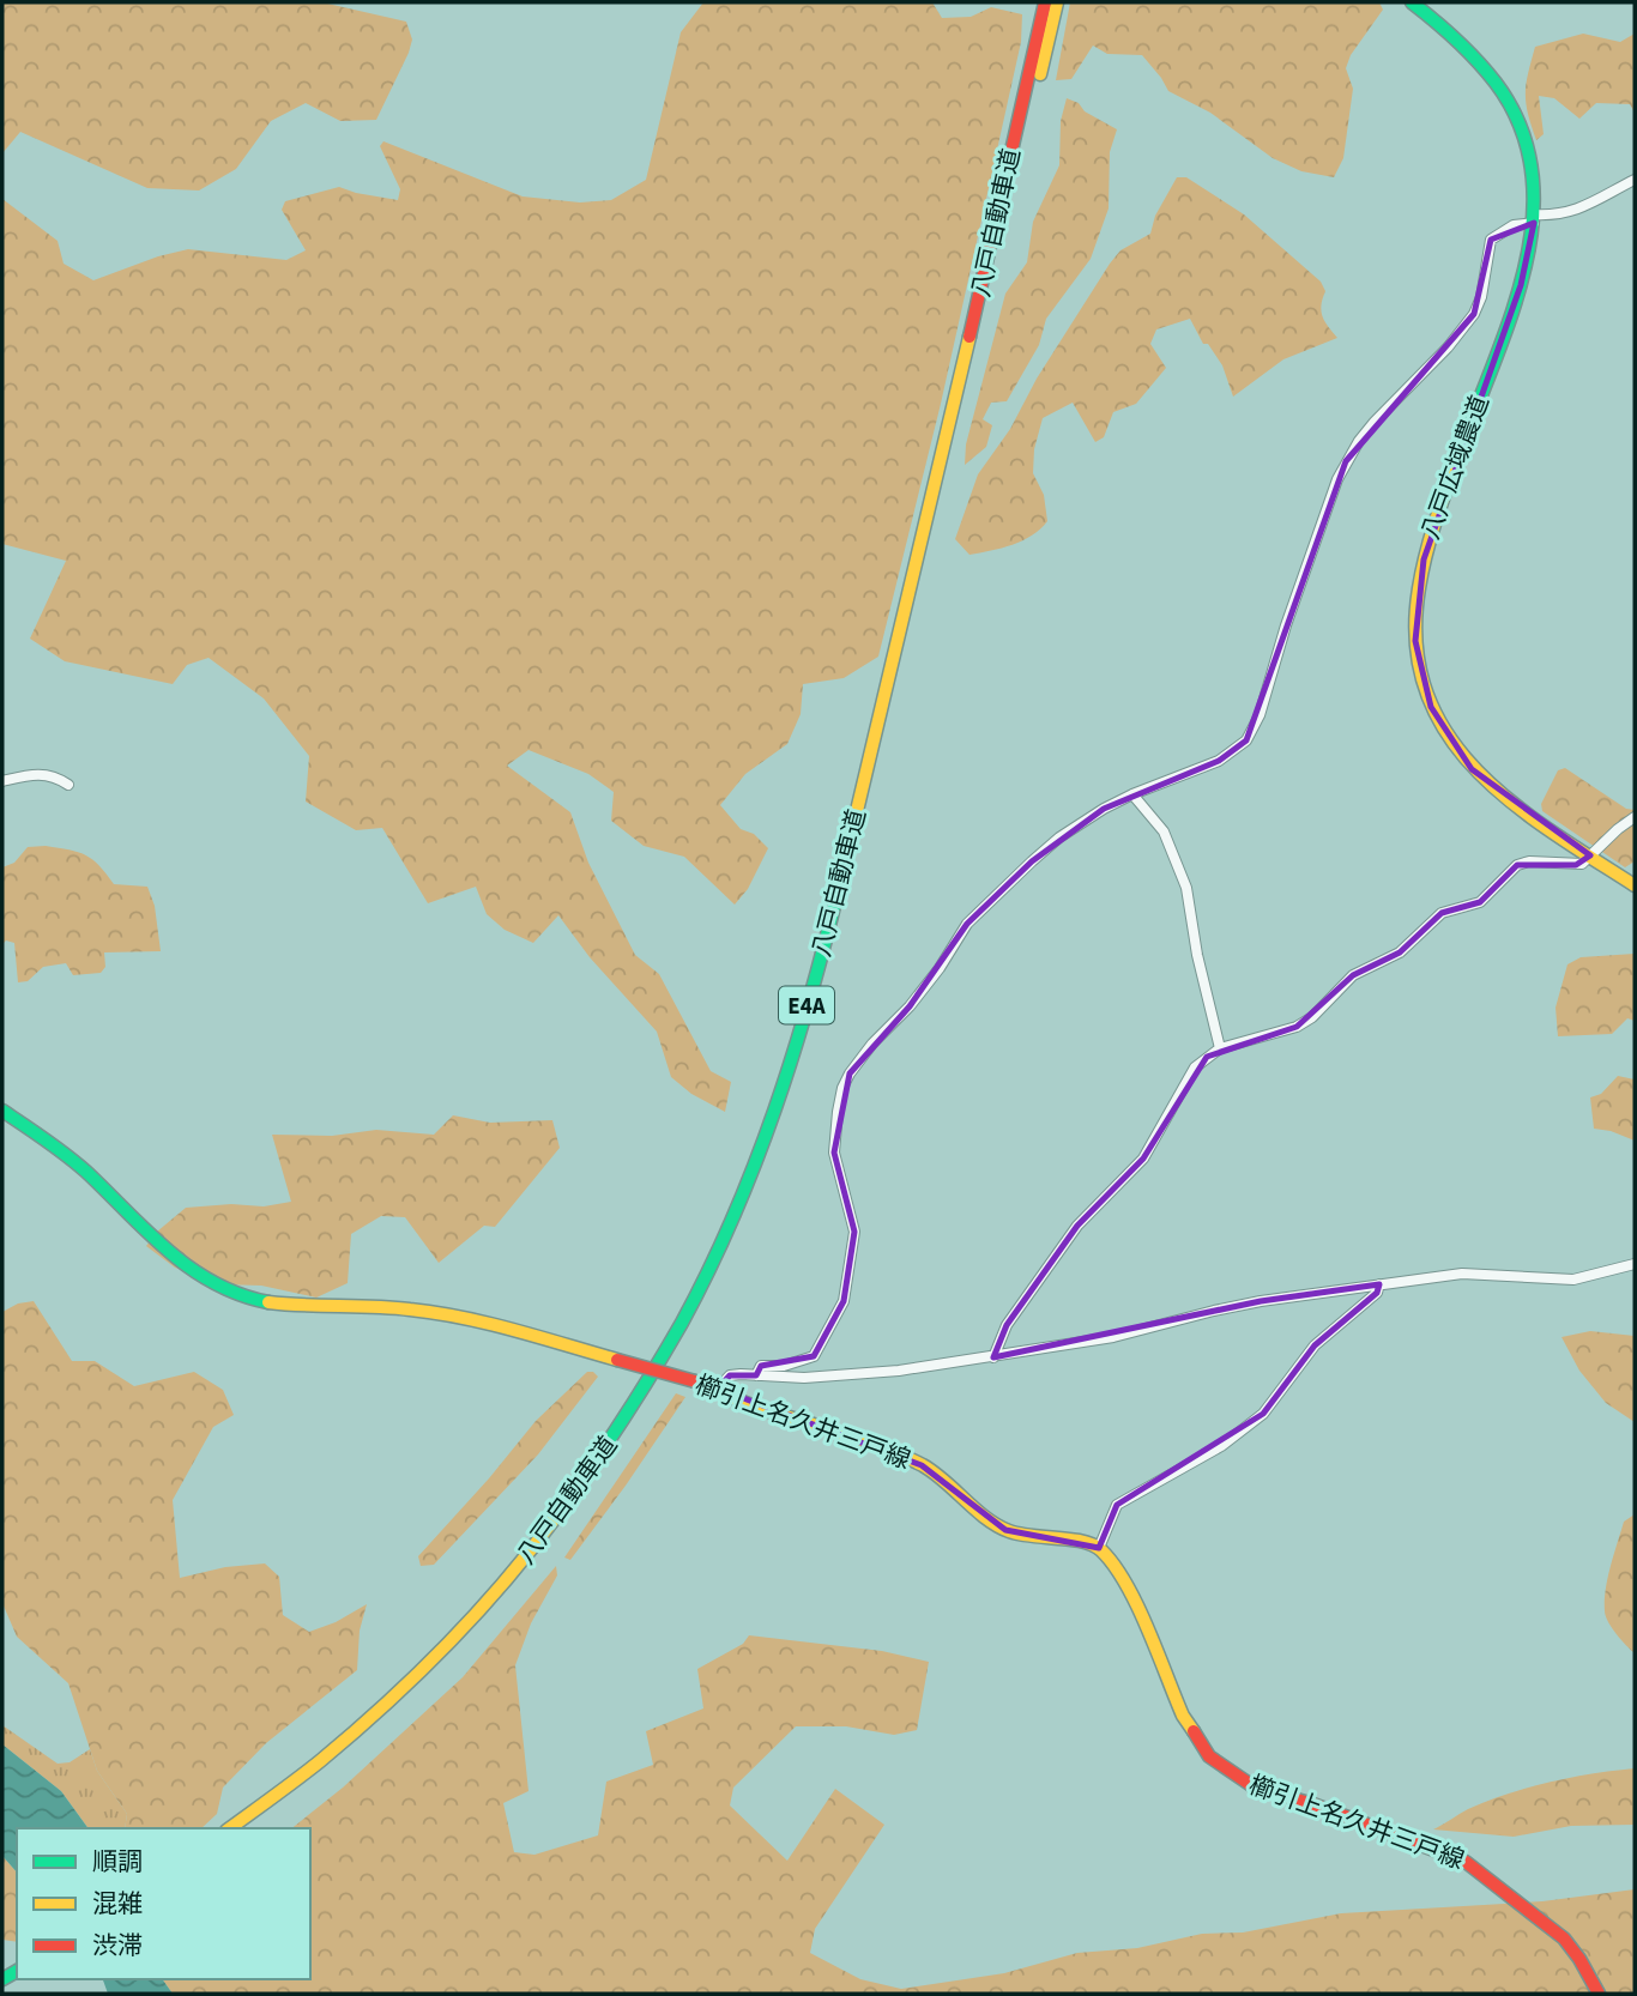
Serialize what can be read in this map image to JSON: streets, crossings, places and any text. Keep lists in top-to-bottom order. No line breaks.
{"streets":{"main road":["八戸自動車道","八戸広域農道","E4A","櫛引上名久井三戸線"]},"legend":["順調","混雑","渋滞"]}
